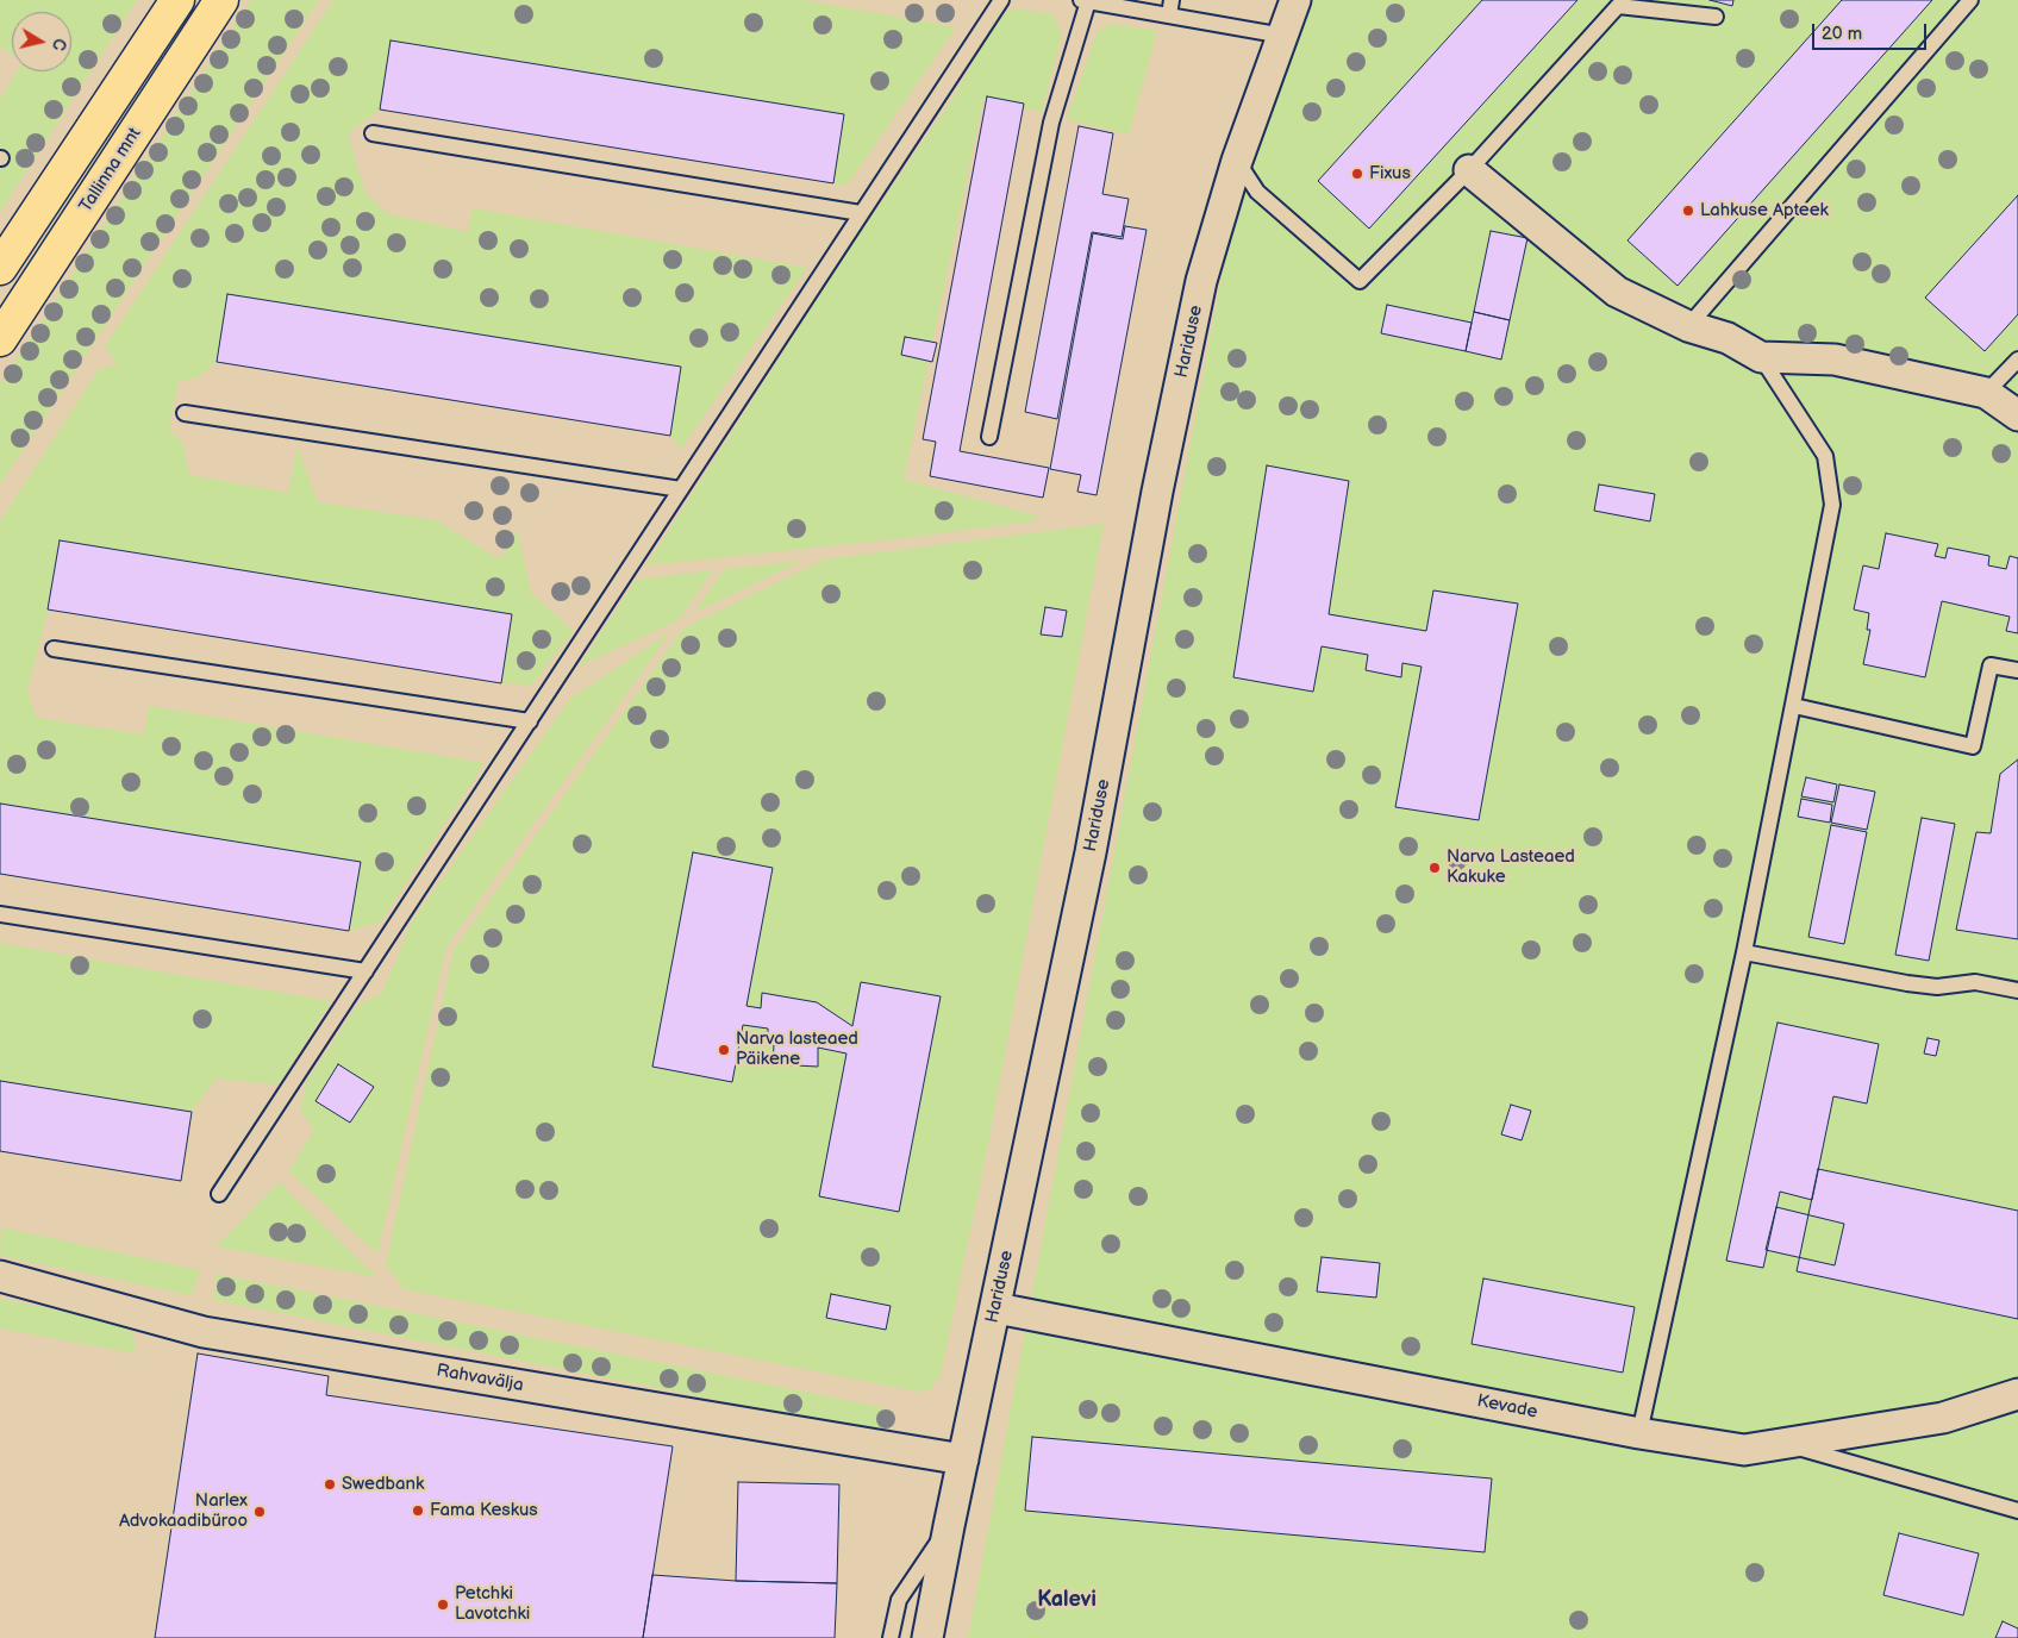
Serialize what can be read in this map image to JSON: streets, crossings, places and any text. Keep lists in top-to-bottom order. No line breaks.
{"streets":{"highway":["Tallinna mnt"],"street":["Hariduse","Rahvavälja","Kevade"]},"crossings":[["Hariduse","Rahvavälja"],["Hariduse","Kevade"]],"districts":["Kalevi"],"places":["Fixus","Lahkuse Apteek","Narva Lasteaed Kakuke","Narva lasteaed Päikene","Swedbank","Fama Keskus","Narlex Advokaadibüroo","Petchki Lavotchki"],"scale_bar":"20 m","north":"right"}
